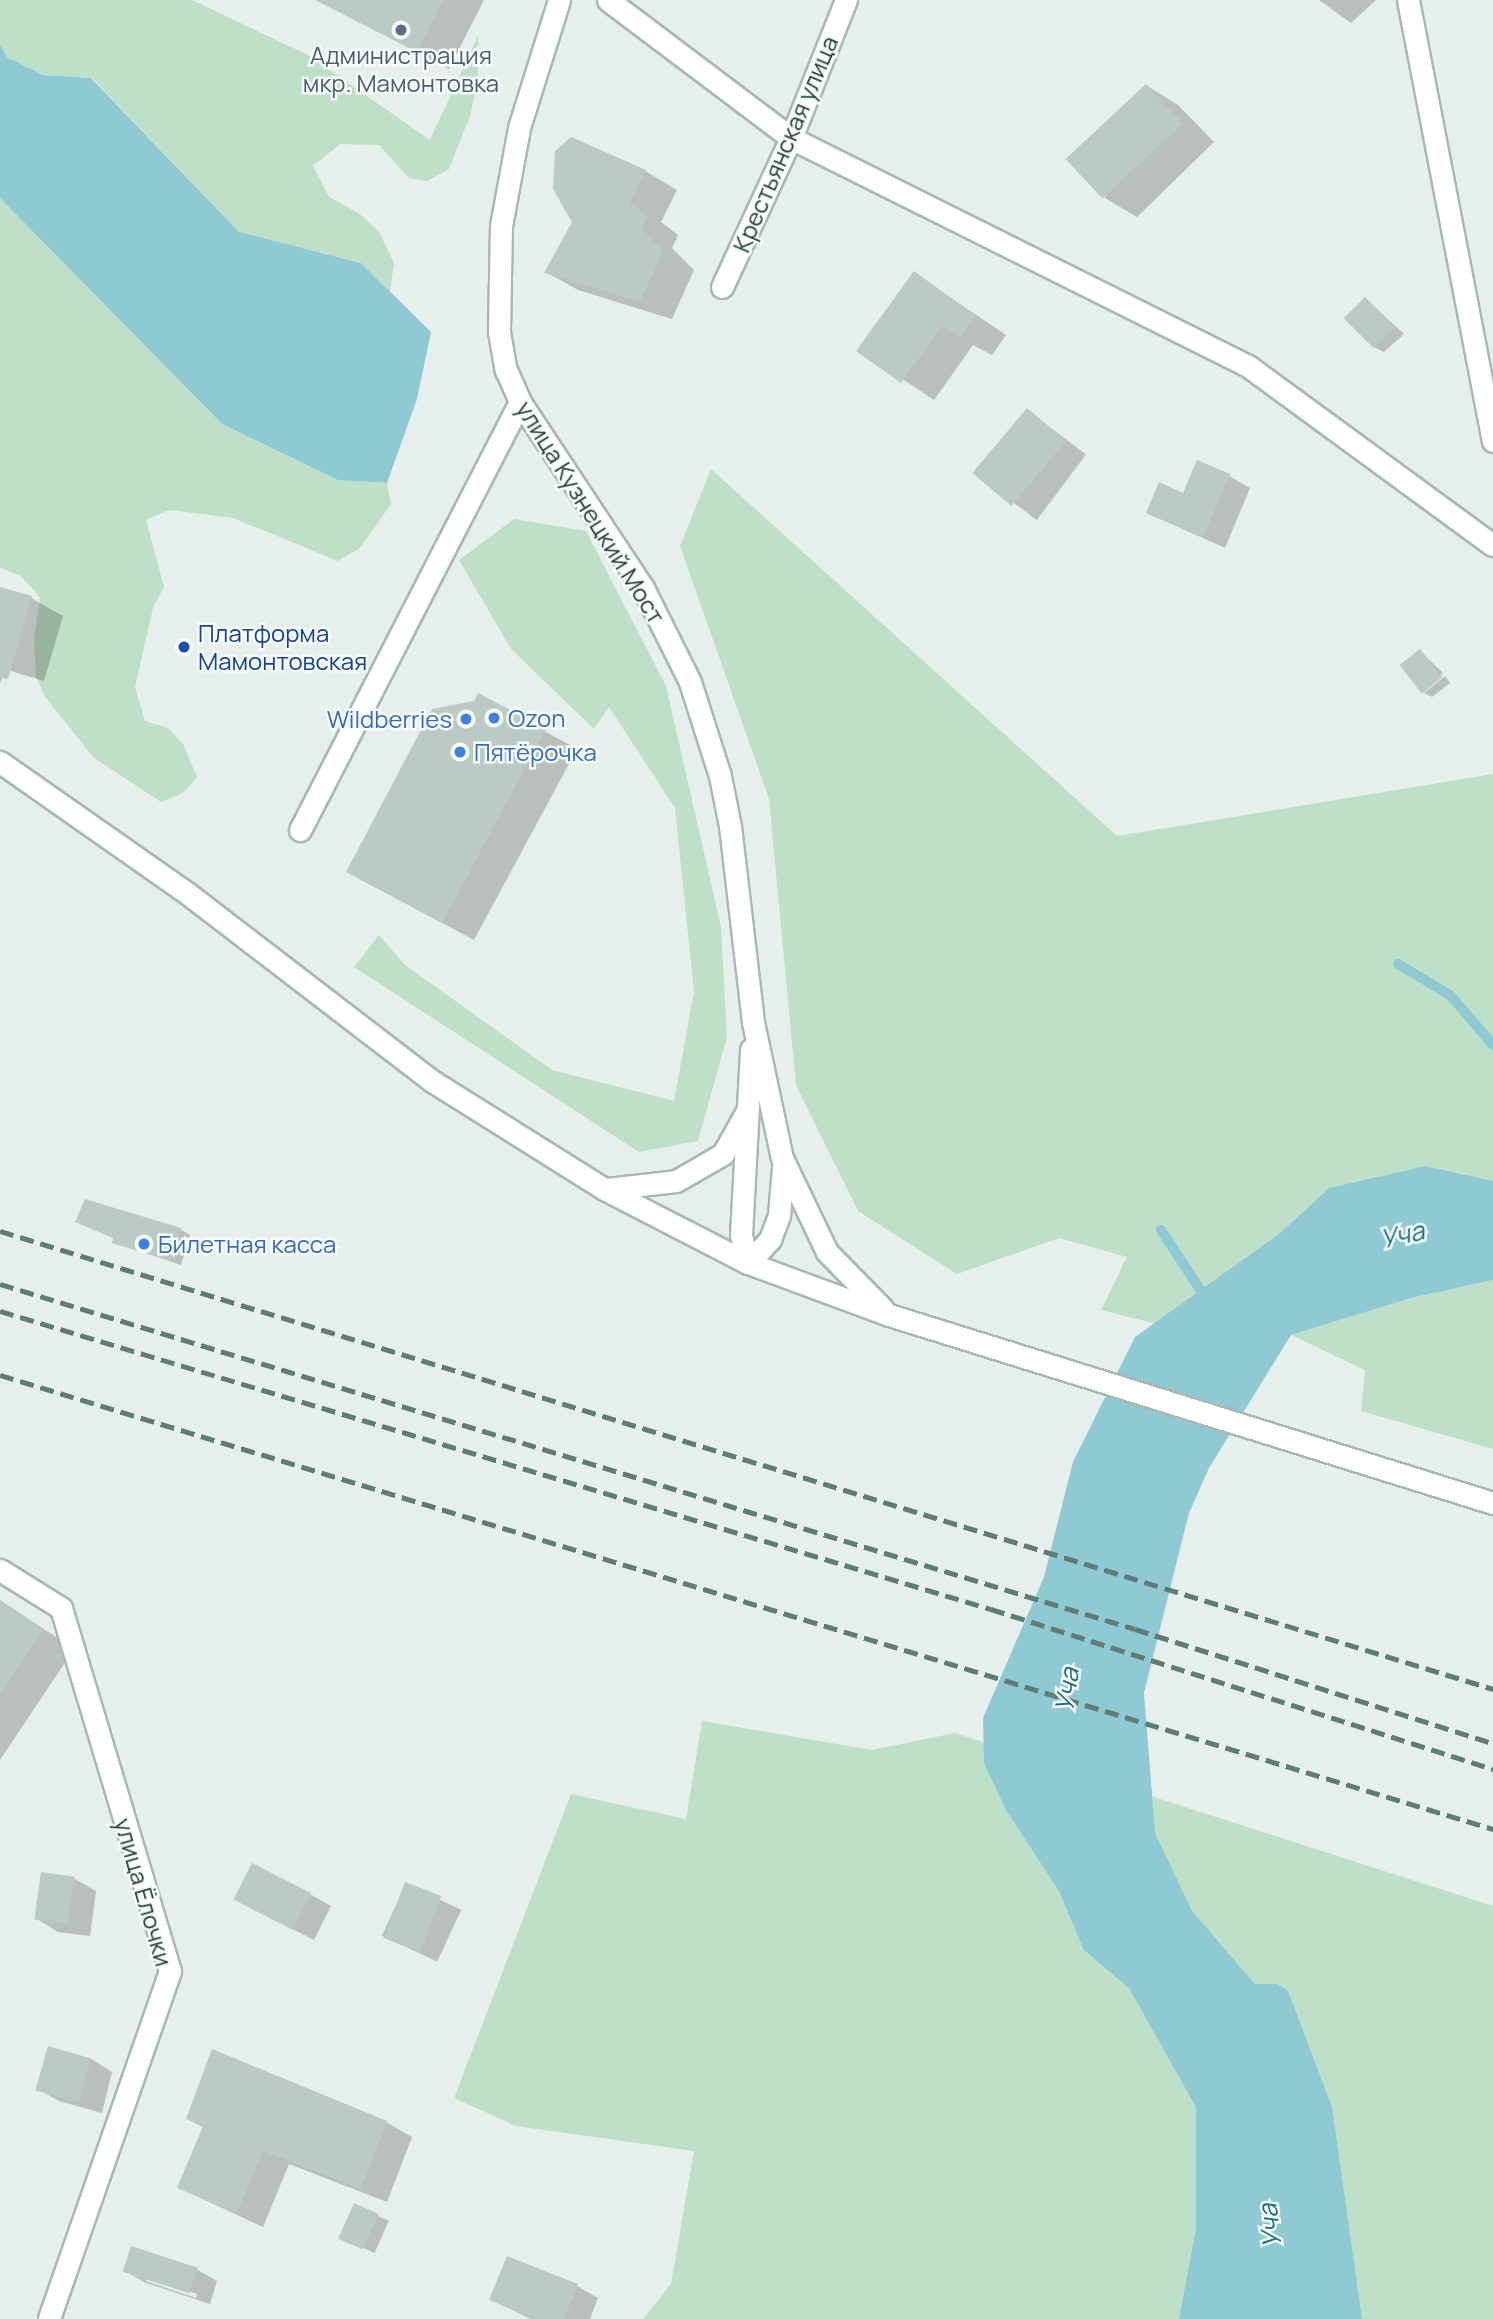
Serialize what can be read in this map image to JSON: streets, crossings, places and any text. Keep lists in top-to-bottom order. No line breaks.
{"streets":{"street":["Крестьянская улица","улица Кузнецкий Мост","улица Ёлочки"]},"water":["Уча"],"places":["Администрация мкр. Мамонтовка","Платформа Мамонтовская","Ozon","Wildberries","Пятёрочка","Билетная касса"]}
